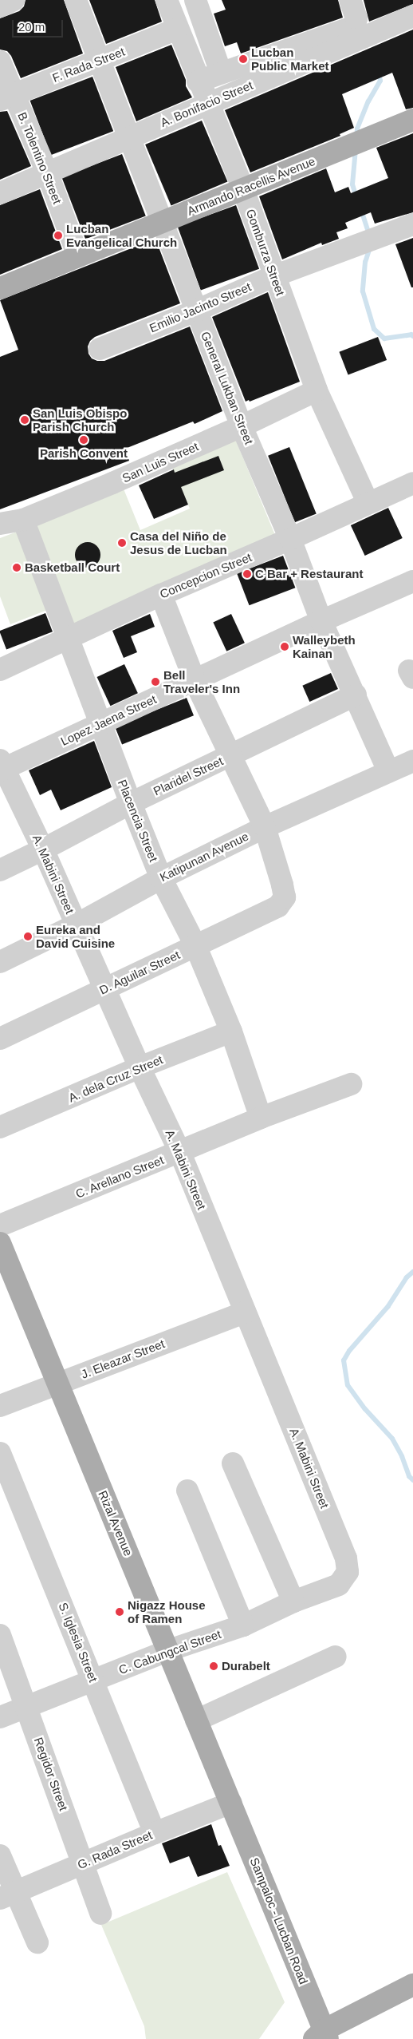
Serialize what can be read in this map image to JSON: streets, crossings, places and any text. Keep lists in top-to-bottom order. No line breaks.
{"streets":{"main road":["Armando Racellis Avenue","Rizal Avenue","Sampaloc - Lucban Road"],"street":["F. Rada Street","A. Bonifacio Street","B. Tolentino Street","Gomburza Street","Emilio Jacinto Street","General Lukban Street","San Luis Street","Concepcion Street","Lopez Jaena Street","Plaridel Street","Placencia Street","Katipunan Avenue","A. Mabini Street","D. Aguilar Street","A. dela Cruz Street","C. Arellano Street","J. Eleazar Street","S. Iglesia Street","C. Cabungcal Street","Regidor Street","G. Rada Street"]},"crossings":[["F. Rada Street","B. Tolentino Street"],["F. Rada Street","Gomburza Street"],["F. Rada Street","General Lukban Street"],["A. Bonifacio Street","B. Tolentino Street"],["A. Bonifacio Street","Gomburza Street"],["A. Bonifacio Street","General Lukban Street"],["B. Tolentino Street","Armando Racellis Avenue"],["Armando Racellis Avenue","Gomburza Street"],["Armando Racellis Avenue","General Lukban Street"],["Gomburza Street","Emilio Jacinto Street"],["Gomburza Street","San Luis Street"],["Gomburza Street","Concepcion Street"],["Emilio Jacinto Street","General Lukban Street"],["General Lukban Street","San Luis Street"],["General Lukban Street","Concepcion Street"],["General Lukban Street","Lopez Jaena Street"],["General Lukban Street","Plaridel Street"],["General Lukban Street","Katipunan Avenue"],["San Luis Street","Placencia Street"],["Concepcion Street","Placencia Street"],["Lopez Jaena Street","Placencia Street"],["Lopez Jaena Street","A. Mabini Street"],["Plaridel Street","Placencia Street"],["Plaridel Street","A. Mabini Street"],["Placencia Street","Katipunan Avenue"],["Placencia Street","D. Aguilar Street"],["Placencia Street","A. dela Cruz Street"],["Placencia Street","C. Arellano Street"],["Katipunan Avenue","A. Mabini Street"],["Katipunan Avenue","D. Aguilar Street"],["A. Mabini Street","D. Aguilar Street"],["A. Mabini Street","A. dela Cruz Street"],["A. Mabini Street","C. Arellano Street"],["A. Mabini Street","J. Eleazar Street"],["A. Mabini Street","C. Cabungcal Street"],["J. Eleazar Street","Rizal Avenue"],["Rizal Avenue","C. Cabungcal Street"],["Rizal Avenue","G. Rada Street"],["Rizal Avenue","Sampaloc - Lucban Road"],["S. Iglesia Street","C. Cabungcal Street"],["S. Iglesia Street","G. Rada Street"],["C. Cabungcal Street","Regidor Street"],["Regidor Street","G. Rada Street"],["G. Rada Street","Sampaloc - Lucban Road"]],"places":["Lucban Public Market","Lucban Evangelical Church","San Luis Obispo Parish Church","Parish Convent","Casa del Niño de Jesus de Lucban","Basketball Court","C Bar + Restaurant","Walleybeth Kainan","Bell Traveler's Inn","Eureka and David Cuisine","Nigazz House of Ramen","Durabelt"],"scale_bar":"20 m"}
